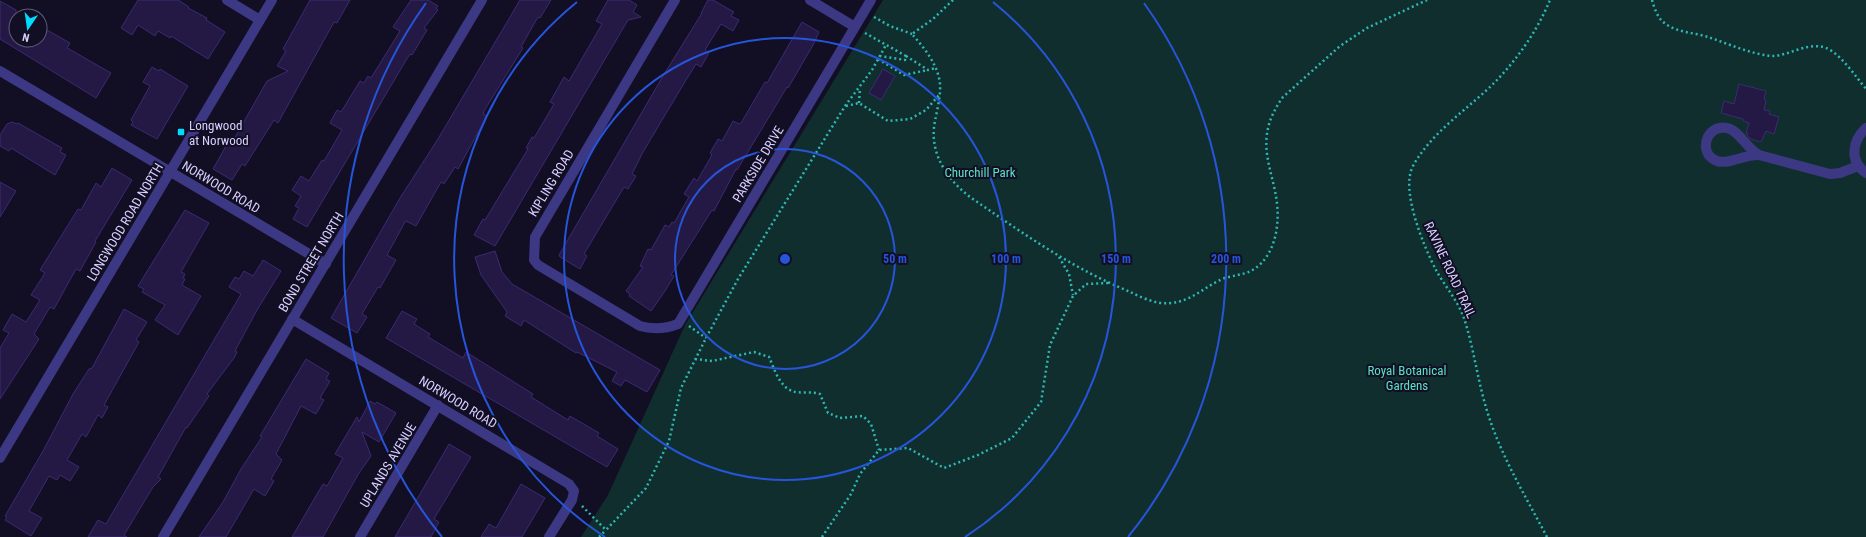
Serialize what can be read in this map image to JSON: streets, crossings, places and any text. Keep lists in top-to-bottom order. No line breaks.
{"streets":{"street":["PARKSIDE DRIVE","KIPLING ROAD","NORWOOD ROAD","LONGWOOD ROAD NORTH","BOND STREET NORTH","UPLANDS AVENUE"],"path":["RAVINE ROAD TRAIL"]},"crossings":[["PARKSIDE DRIVE","KIPLING ROAD"],["NORWOOD ROAD","LONGWOOD ROAD NORTH"],["NORWOOD ROAD","BOND STREET NORTH"],["NORWOOD ROAD","UPLANDS AVENUE"]],"parks":["Churchill Park","Royal Botanical Gardens"],"places":{"transit":["Longwood at Norwood"]},"north":"bottom","rings":["50 m","100 m","150 m","200 m"]}
